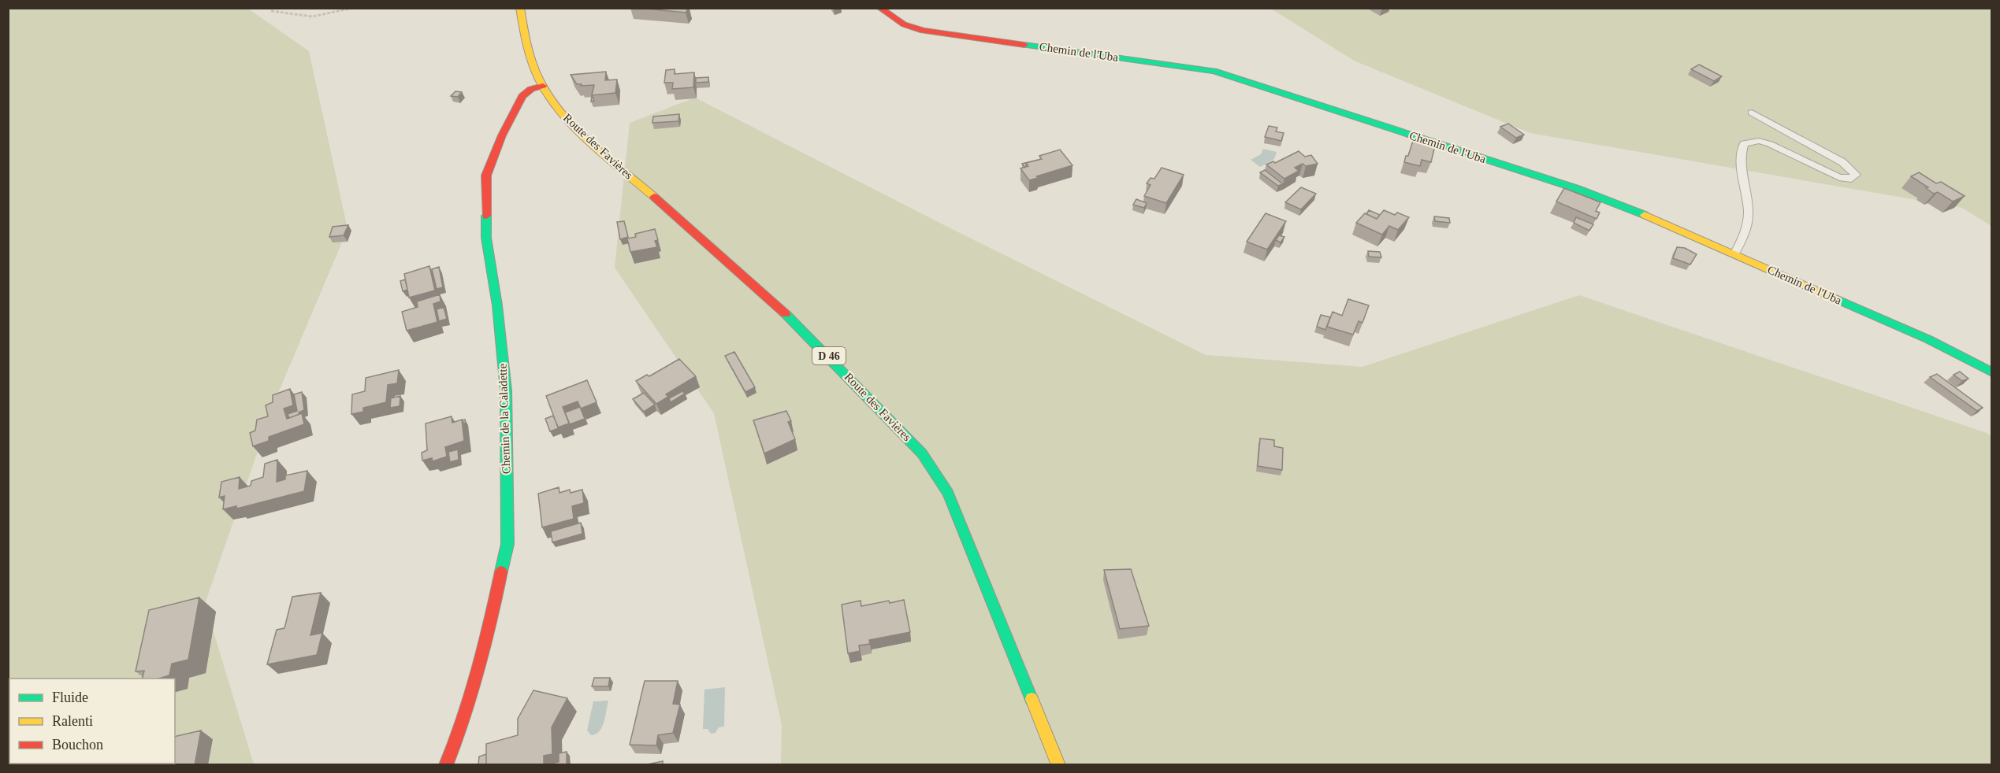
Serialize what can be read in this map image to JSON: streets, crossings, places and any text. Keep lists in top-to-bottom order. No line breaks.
{"streets":{"street":["Chemin de l'Uba","Route des Favières","D 46","Chemin de la Caladette"]},"crossings":[["Route des Favières","Chemin de la Caladette"]],"legend":["Fluide","Ralenti","Bouchon"]}
